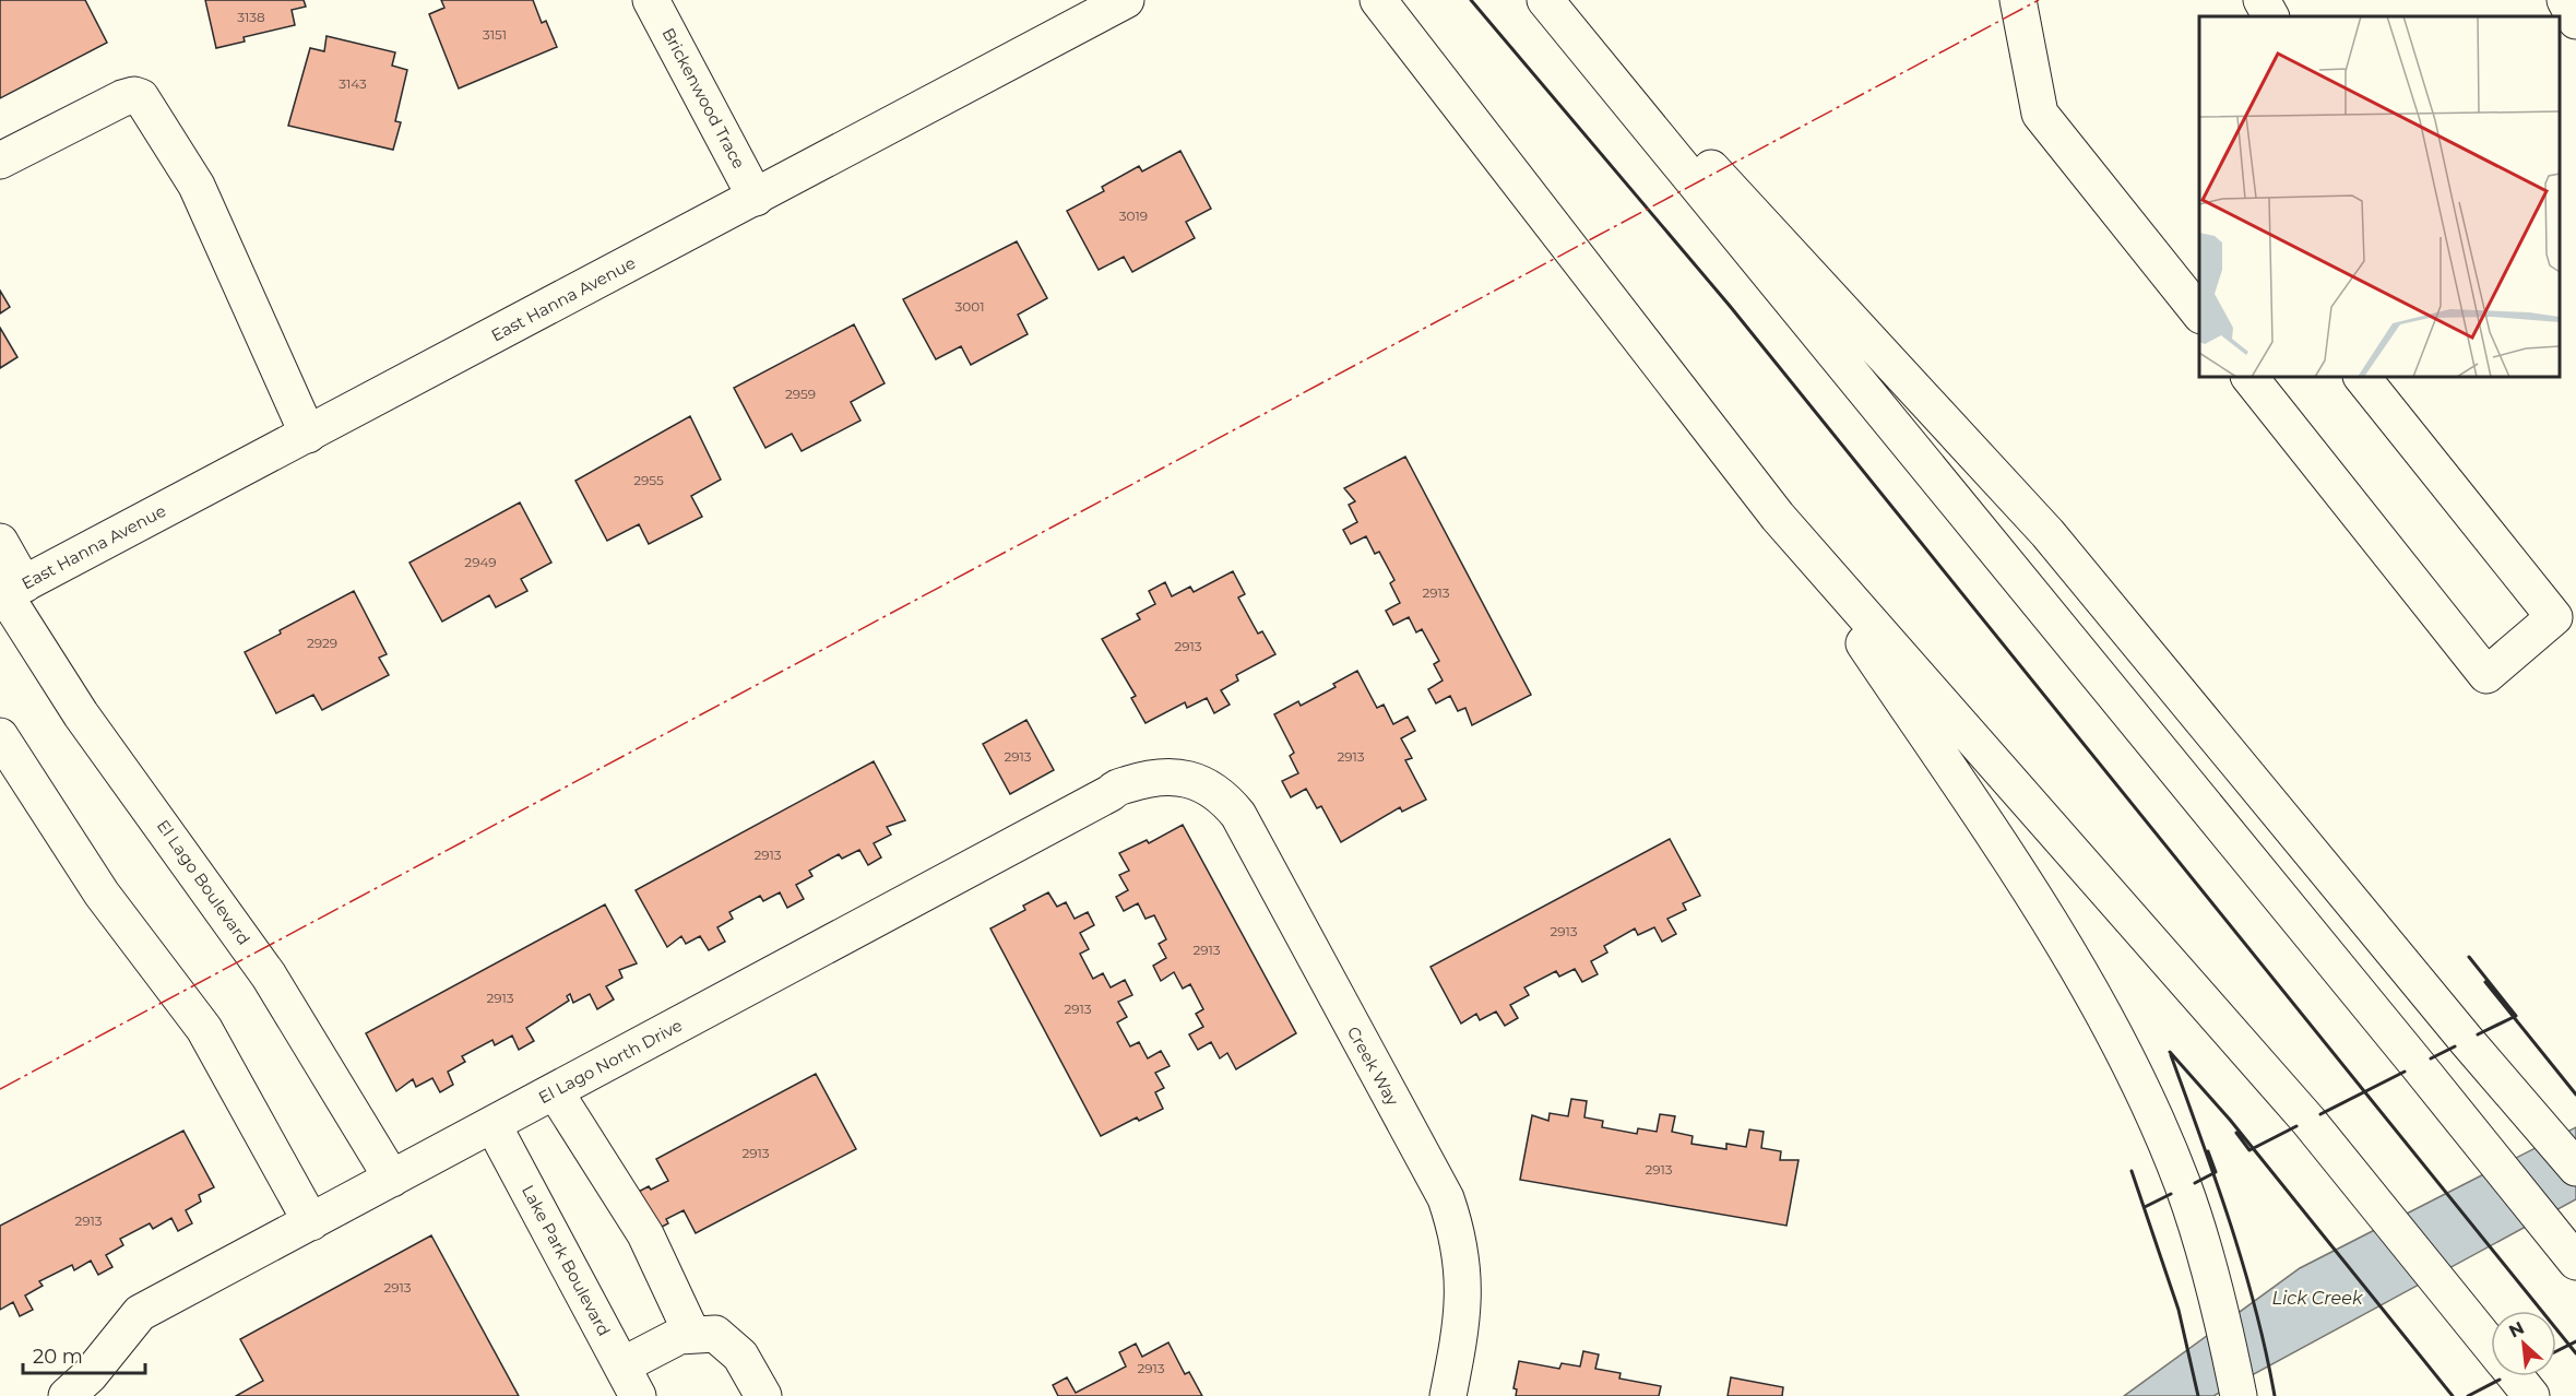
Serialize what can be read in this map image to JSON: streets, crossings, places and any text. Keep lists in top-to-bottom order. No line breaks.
{"streets":{"main road":["Brickenwood Trace","East Hanna Avenue","El Lago Boulevard","El Lago North Drive","Creek Way","Lake Park Boulevard"]},"crossings":[["Brickenwood Trace","East Hanna Avenue"],["East Hanna Avenue","El Lago Boulevard"],["El Lago Boulevard","El Lago North Drive"],["El Lago North Drive","Creek Way"],["El Lago North Drive","Lake Park Boulevard"]],"water":["Lick Creek"],"house_numbers":["3138","3151","3143","3019","3001","2959","2955","2949","2913","2929","2913","2913","2913","2913","2913","2913","2913","2913","2913","2913","2913","2913","2913"],"scale_bar":"20 m","north":"top left"}
